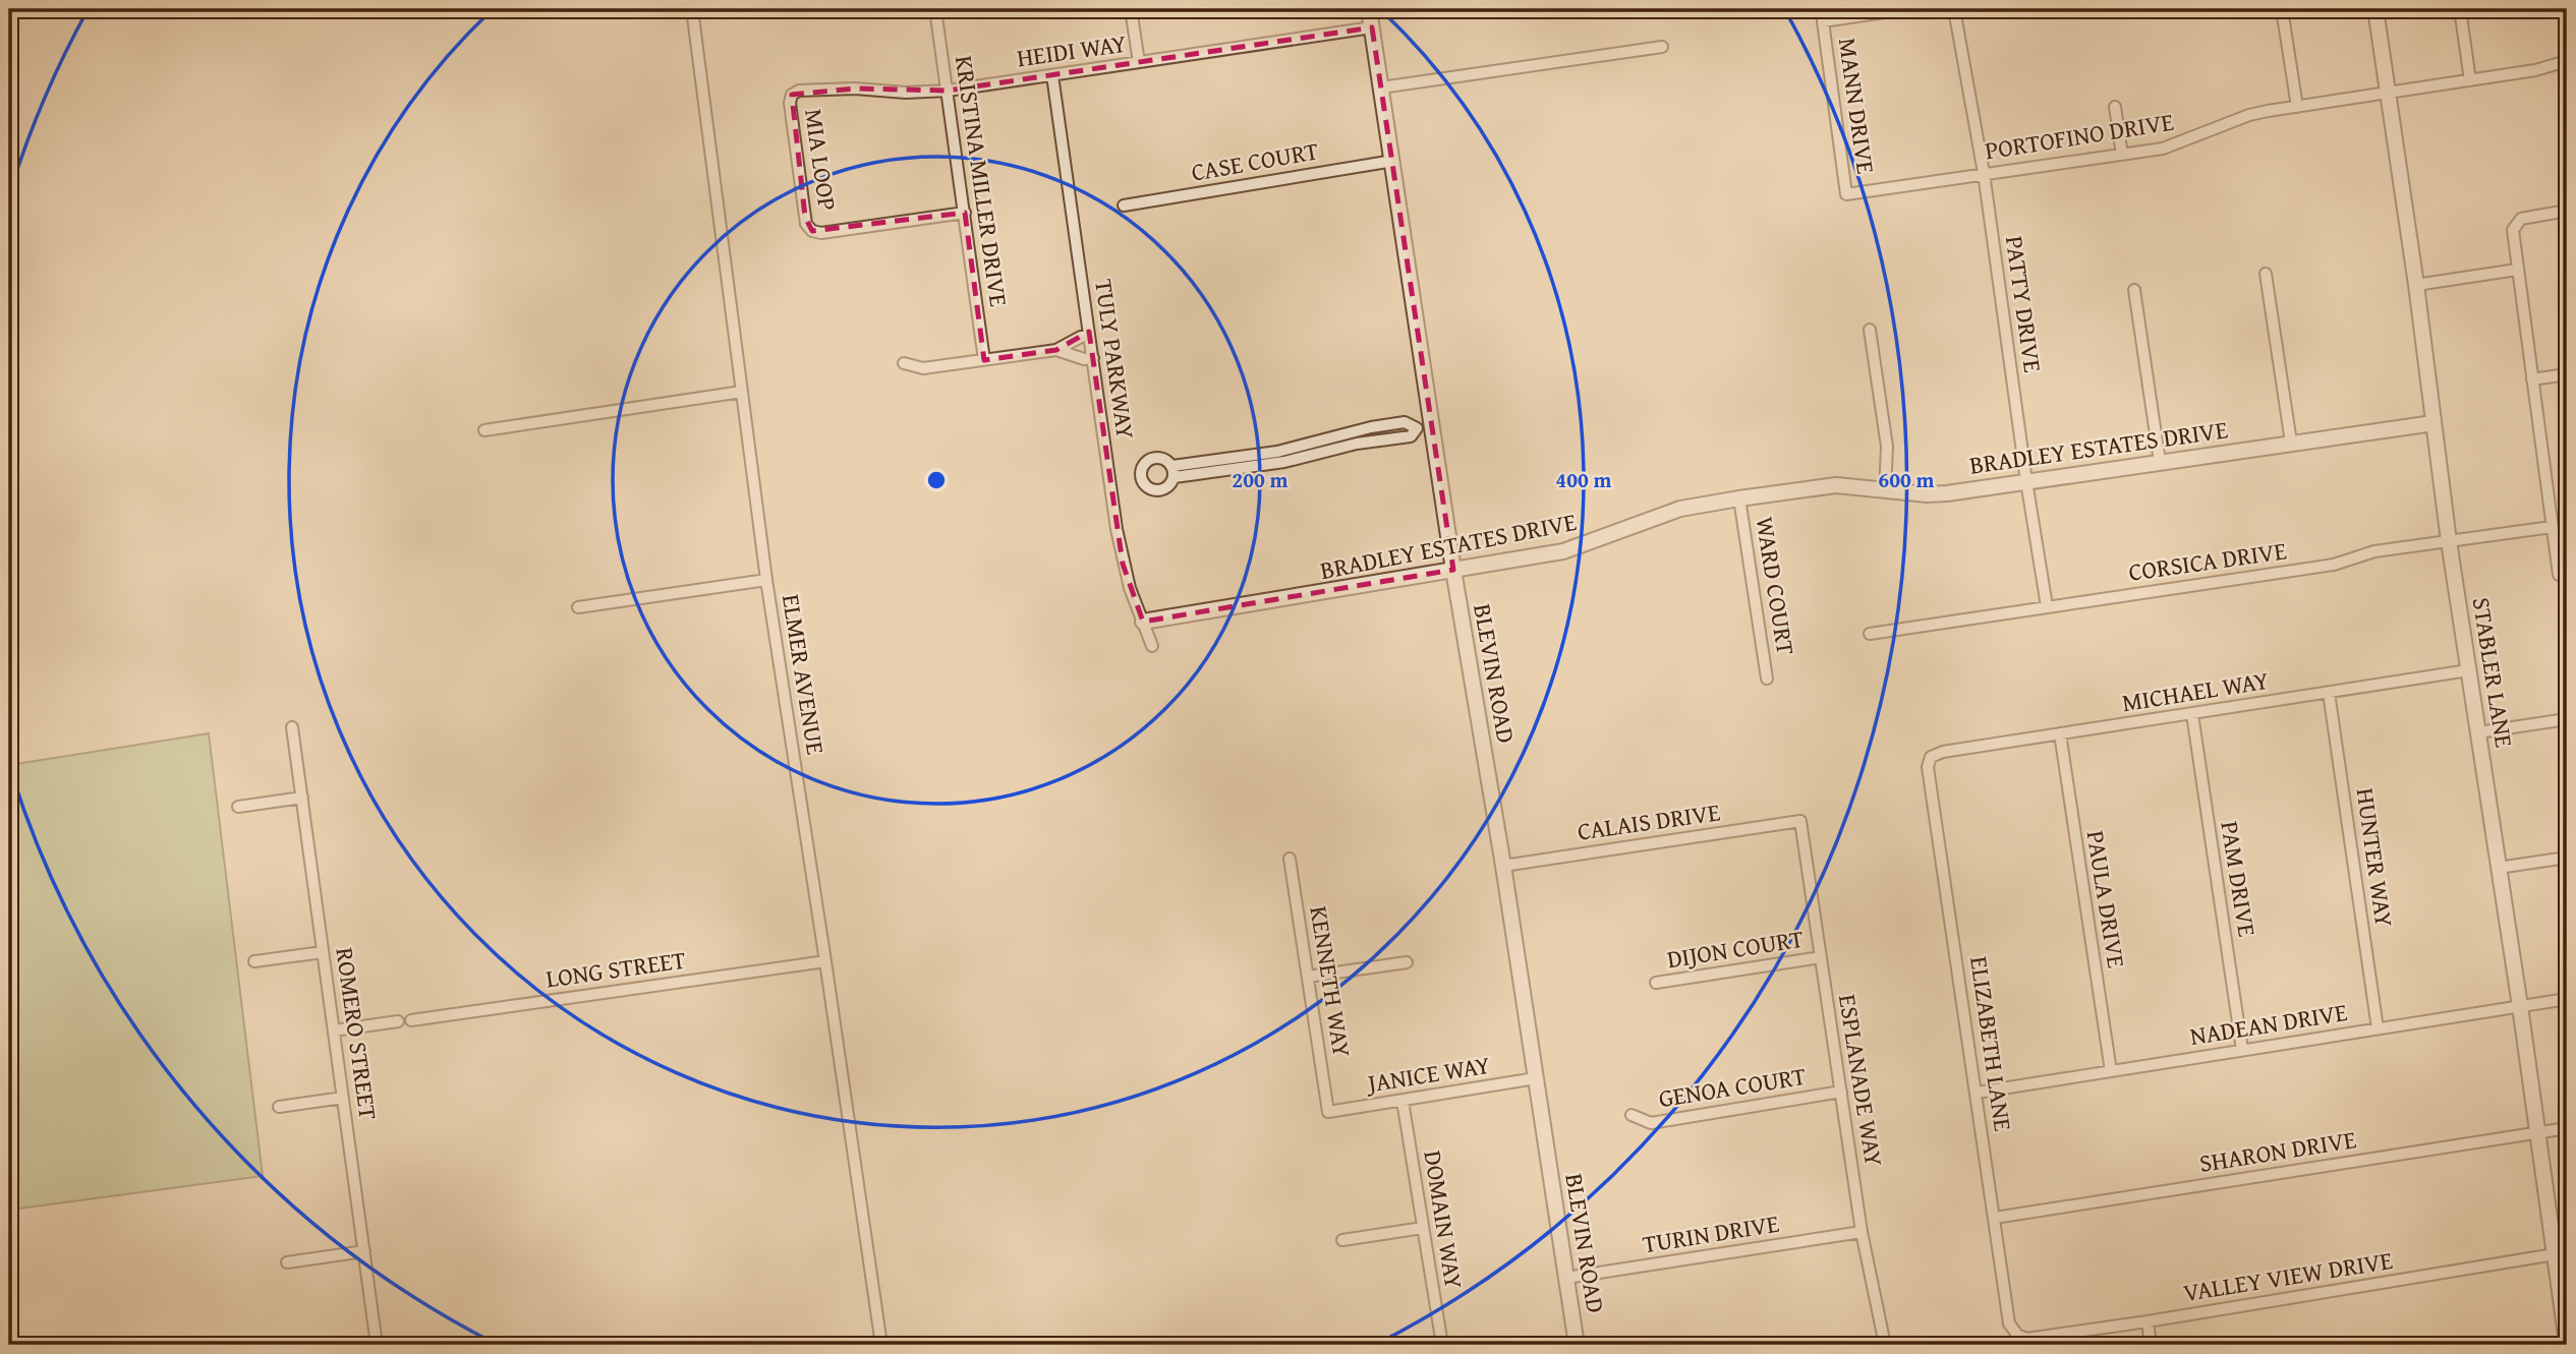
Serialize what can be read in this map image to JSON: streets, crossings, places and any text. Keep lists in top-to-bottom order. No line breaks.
{"streets":{"street":["HEIDI WAY","MANN DRIVE","PORTOFINO DRIVE","MIA LOOP","CASE COURT","KRISTINA MILLER DRIVE","PATTY DRIVE","TULY PARKWAY","BRADLEY ESTATES DRIVE","CORSICA DRIVE","WARD COURT","STABLER LANE","BLEVIN ROAD","ELMER AVENUE","MICHAEL WAY","CALAIS DRIVE","HUNTER WAY","PAM DRIVE","PAULA DRIVE","DIJON COURT","LONG STREET","KENNETH WAY","NADEAN DRIVE","ROMERO STREET","ELIZABETH LANE","JANICE WAY","ESPLANADE WAY","GENOA COURT","SHARON DRIVE","DOMAIN WAY","TURIN DRIVE","VALLEY VIEW DRIVE"]},"crossings":[["HEIDI WAY","MIA LOOP"],["HEIDI WAY","KRISTINA MILLER DRIVE"],["HEIDI WAY","TULY PARKWAY"],["HEIDI WAY","BLEVIN ROAD"],["MANN DRIVE","PORTOFINO DRIVE"],["PORTOFINO DRIVE","PATTY DRIVE"],["PORTOFINO DRIVE","STABLER LANE"],["MIA LOOP","KRISTINA MILLER DRIVE"],["CASE COURT","BLEVIN ROAD"],["PATTY DRIVE","BRADLEY ESTATES DRIVE"],["PATTY DRIVE","CORSICA DRIVE"],["TULY PARKWAY","BRADLEY ESTATES DRIVE"],["BRADLEY ESTATES DRIVE","WARD COURT"],["BRADLEY ESTATES DRIVE","STABLER LANE"],["BRADLEY ESTATES DRIVE","BLEVIN ROAD"],["CORSICA DRIVE","STABLER LANE"],["STABLER LANE","MICHAEL WAY"],["STABLER LANE","NADEAN DRIVE"],["STABLER LANE","SHARON DRIVE"],["STABLER LANE","VALLEY VIEW DRIVE"],["BLEVIN ROAD","CALAIS DRIVE"],["BLEVIN ROAD","JANICE WAY"],["BLEVIN ROAD","TURIN DRIVE"],["ELMER AVENUE","LONG STREET"],["MICHAEL WAY","HUNTER WAY"],["MICHAEL WAY","PAM DRIVE"],["MICHAEL WAY","PAULA DRIVE"],["MICHAEL WAY","ELIZABETH LANE"],["CALAIS DRIVE","ESPLANADE WAY"],["HUNTER WAY","NADEAN DRIVE"],["PAM DRIVE","NADEAN DRIVE"],["PAULA DRIVE","NADEAN DRIVE"],["DIJON COURT","ESPLANADE WAY"],["KENNETH WAY","JANICE WAY"],["NADEAN DRIVE","ELIZABETH LANE"],["ELIZABETH LANE","SHARON DRIVE"],["ELIZABETH LANE","VALLEY VIEW DRIVE"],["JANICE WAY","DOMAIN WAY"],["ESPLANADE WAY","GENOA COURT"],["ESPLANADE WAY","TURIN DRIVE"]],"rings":["200 m","400 m","600 m"]}
